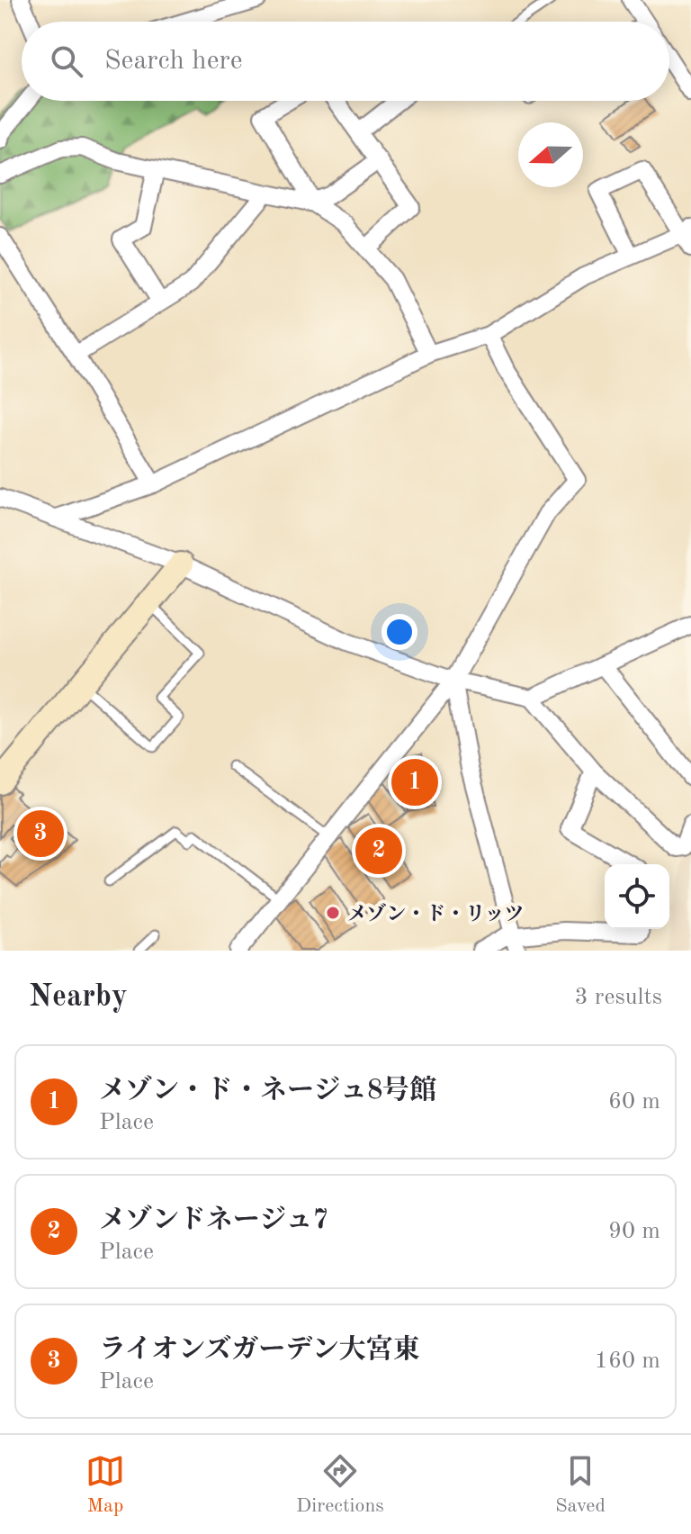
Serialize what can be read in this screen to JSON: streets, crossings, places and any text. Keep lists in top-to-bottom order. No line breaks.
{"places":["メゾン・ド・リッツ"],"north":"left","page":{"search":"Search here","pins":["1","3","2"],"heading":["Nearby","3 results"],"list":[{"mark":"1","name":"メゾン・ド・ネージュ8号館","note":"Place","value":"60 m"},{"mark":"2","name":"メゾンドネージュ7","note":"Place","value":"90 m"},{"mark":"3","name":"ライオンズガーデン大宮東","note":"Place","value":"160 m"}],"nav":["Map","Directions","Saved"]}}
